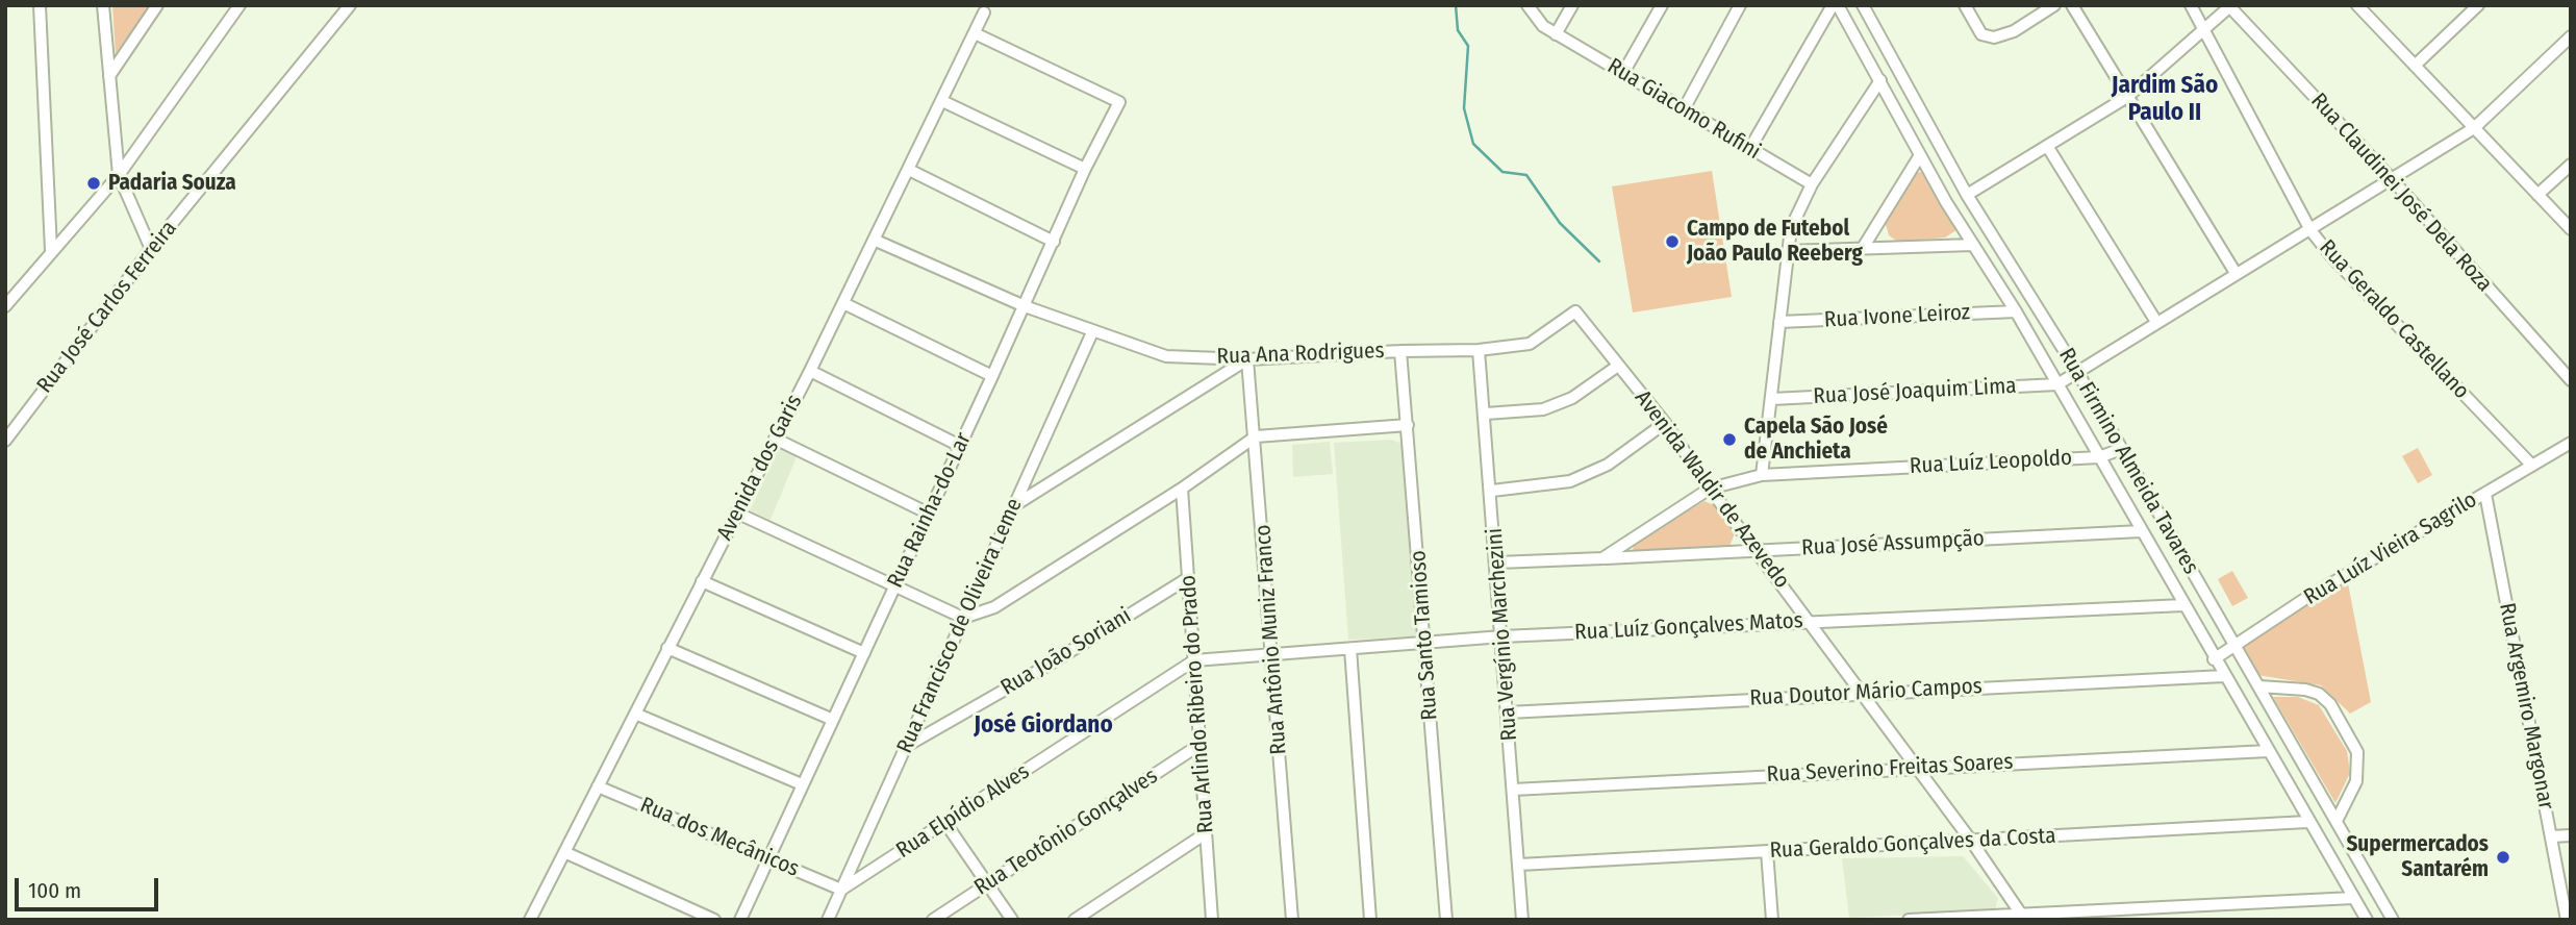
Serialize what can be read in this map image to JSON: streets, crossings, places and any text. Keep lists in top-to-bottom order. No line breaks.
{"streets":{"street":["Rua Giacomo Rufini","Rua Claudinei José Dela Roza","Rua José Carlos Ferreira","Rua Ivone Leiroz","Rua Geraldo Castellano","Rua Ana Rodrigues","Rua José Joaquim Lima","Rua Firmino Almeida Tavares","Rua Luíz Leopoldo","Avenida dos Garis","Avenida Waldir de Azevedo","Rua Rainha-do-Lar","Rua José Assumpção","Rua Luíz Vieira Sagrilo","Rua Francisco de Oliveira Leme","Rua Luíz Gonçalves Matos","Rua Vergínio Marchezini","Rua Santo Tamioso","Rua Antônio Muniz Franco","Rua João Soriani","Rua Doutor Mário Campos","Rua Arlindo Ribeiro do Prado","Rua Argemiro Margonar","Rua Severino Freitas Soares","Rua Elpídio Alves","Rua Teotônio Gonçalves","Rua dos Mecânicos","Rua Geraldo Gonçalves da Costa"]},"crossings":[["Rua Ivone Leiroz","Rua Firmino Almeida Tavares"],["Rua Geraldo Castellano","Rua Luíz Vieira Sagrilo"],["Rua Ana Rodrigues","Avenida dos Garis"],["Rua Ana Rodrigues","Avenida Waldir de Azevedo"],["Rua Ana Rodrigues","Rua Rainha-do-Lar"],["Rua Ana Rodrigues","Rua Francisco de Oliveira Leme"],["Rua Ana Rodrigues","Rua Vergínio Marchezini"],["Rua Ana Rodrigues","Rua Santo Tamioso"],["Rua Ana Rodrigues","Rua Antônio Muniz Franco"],["Rua José Joaquim Lima","Rua Firmino Almeida Tavares"],["Rua Firmino Almeida Tavares","Rua Luíz Leopoldo"],["Rua Firmino Almeida Tavares","Rua José Assumpção"],["Rua Firmino Almeida Tavares","Rua Luíz Vieira Sagrilo"],["Rua Firmino Almeida Tavares","Rua Luíz Gonçalves Matos"],["Rua Firmino Almeida Tavares","Rua Doutor Mário Campos"],["Rua Firmino Almeida Tavares","Rua Severino Freitas Soares"],["Rua Firmino Almeida Tavares","Rua Geraldo Gonçalves da Costa"],["Rua Luíz Leopoldo","Avenida Waldir de Azevedo"],["Rua Luíz Leopoldo","Rua José Assumpção"],["Avenida dos Garis","Rua Rainha-do-Lar"],["Avenida dos Garis","Rua dos Mecânicos"],["Avenida Waldir de Azevedo","Rua José Assumpção"],["Avenida Waldir de Azevedo","Rua Luíz Gonçalves Matos"],["Avenida Waldir de Azevedo","Rua Doutor Mário Campos"],["Avenida Waldir de Azevedo","Rua Severino Freitas Soares"],["Avenida Waldir de Azevedo","Rua Geraldo Gonçalves da Costa"],["Rua Rainha-do-Lar","Rua dos Mecânicos"],["Rua José Assumpção","Rua Vergínio Marchezini"],["Rua Luíz Vieira Sagrilo","Rua Argemiro Margonar"],["Rua Francisco de Oliveira Leme","Rua João Soriani"],["Rua Francisco de Oliveira Leme","Rua Elpídio Alves"],["Rua Francisco de Oliveira Leme","Rua dos Mecânicos"],["Rua Luíz Gonçalves Matos","Rua Vergínio Marchezini"],["Rua Luíz Gonçalves Matos","Rua Santo Tamioso"],["Rua Luíz Gonçalves Matos","Rua Antônio Muniz Franco"],["Rua Luíz Gonçalves Matos","Rua Arlindo Ribeiro do Prado"],["Rua Luíz Gonçalves Matos","Rua Elpídio Alves"],["Rua Vergínio Marchezini","Rua Doutor Mário Campos"],["Rua Vergínio Marchezini","Rua Severino Freitas Soares"],["Rua Vergínio Marchezini","Rua Geraldo Gonçalves da Costa"],["Rua João Soriani","Rua Arlindo Ribeiro do Prado"],["Rua Arlindo Ribeiro do Prado","Rua Elpídio Alves"],["Rua Arlindo Ribeiro do Prado","Rua Teotônio Gonçalves"],["Rua Elpídio Alves","Rua dos Mecânicos"]],"districts":["Jardim São Paulo II","José Giordano"],"places":["Padaria Souza","Campo de Futebol João Paulo Reeberg","Capela São José de Anchieta","Supermercados Santarém"],"scale_bar":"100 m"}
